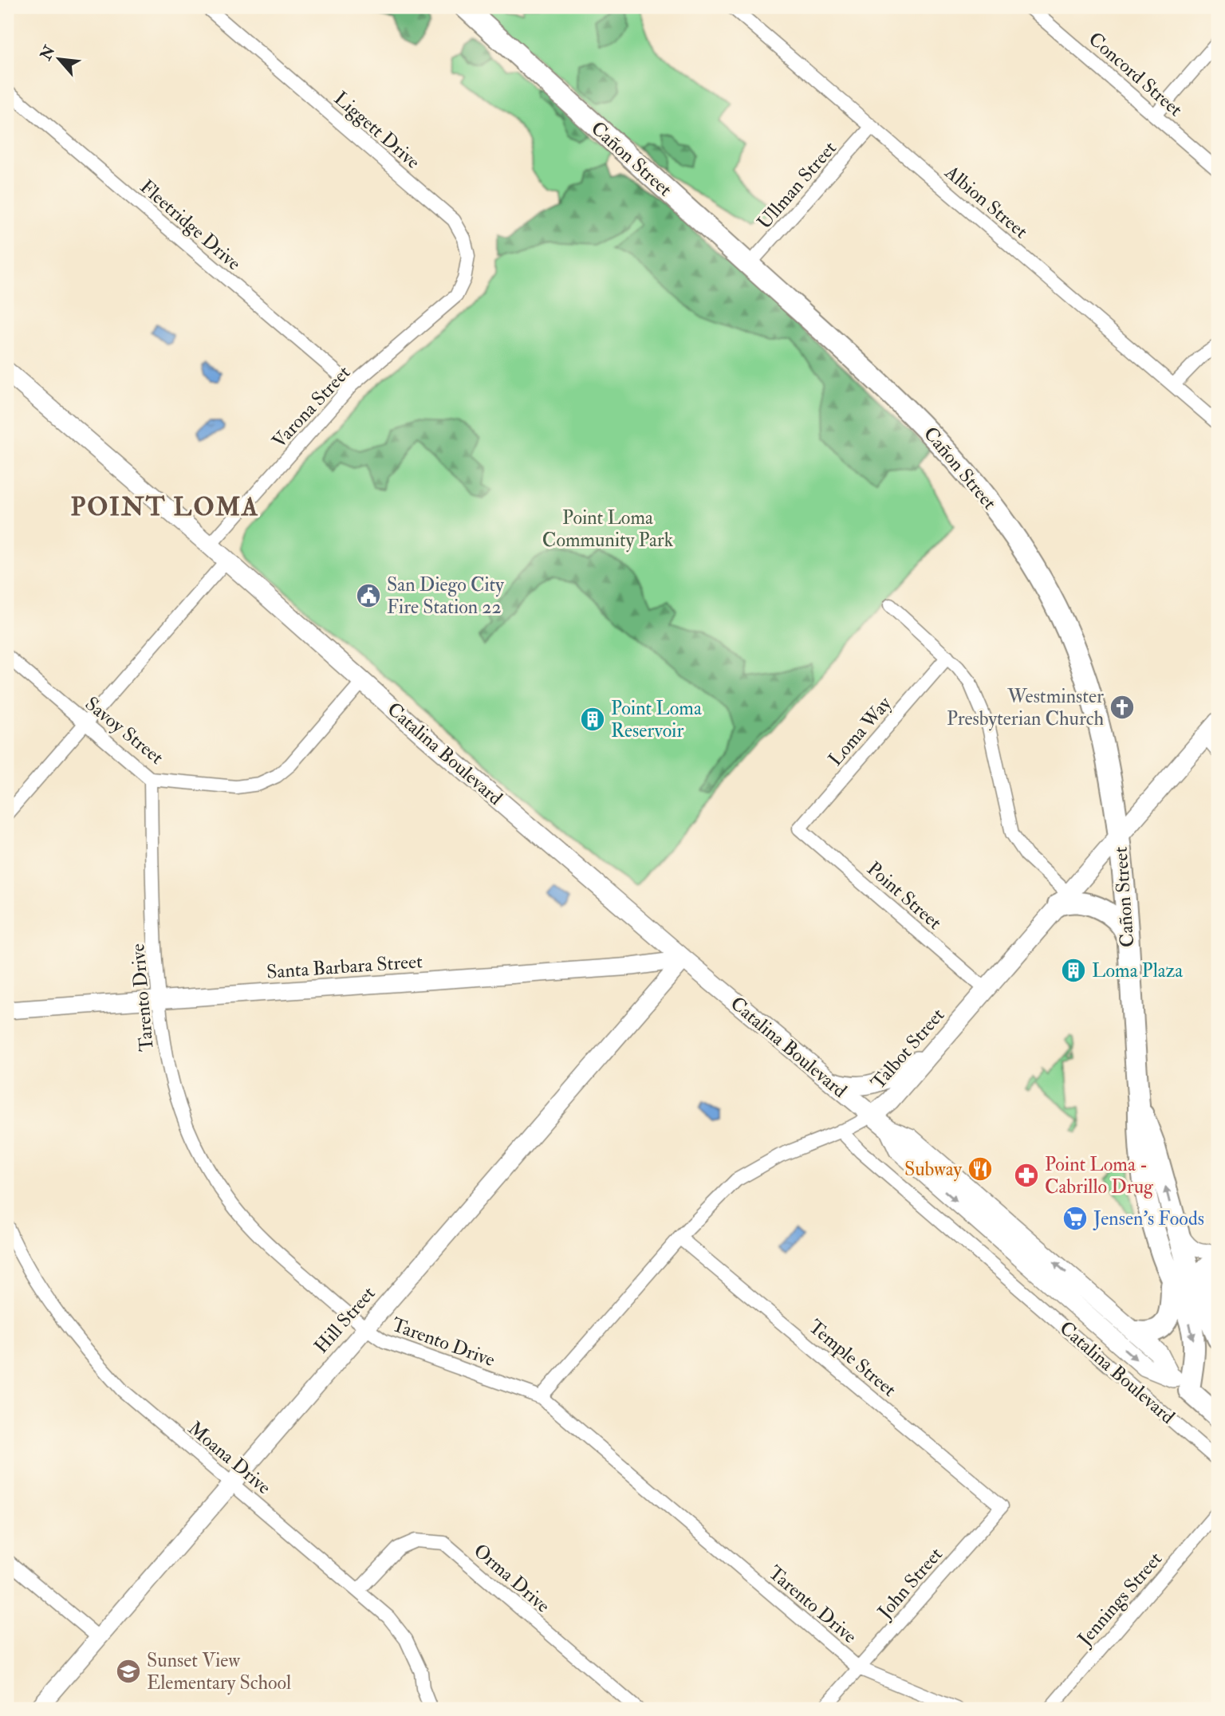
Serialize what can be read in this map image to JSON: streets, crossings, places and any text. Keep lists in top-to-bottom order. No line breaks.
{"streets":{"main road":["Cañon Street","Catalina Boulevard","Talbot Street"],"street":["Concord Street","Liggett Drive","Ullman Street","Albion Street","Fleetridge Drive","Varona Street","Savoy Street","Loma Way","Point Street","Santa Barbara Street","Tarento Drive","Hill Street","Temple Street","Moana Drive","Orma Drive","John Street","Jennings Street"]},"crossings":[["Liggett Drive","Varona Street"],["Cañon Street","Ullman Street"],["Cañon Street","Catalina Boulevard"],["Cañon Street","Talbot Street"],["Ullman Street","Albion Street"],["Fleetridge Drive","Varona Street"],["Varona Street","Catalina Boulevard"],["Savoy Street","Catalina Boulevard"],["Savoy Street","Tarento Drive"],["Loma Way","Point Street"],["Catalina Boulevard","Santa Barbara Street"],["Catalina Boulevard","Talbot Street"],["Catalina Boulevard","Hill Street"],["Point Street","Talbot Street"],["Santa Barbara Street","Tarento Drive"],["Santa Barbara Street","Hill Street"],["Tarento Drive","Talbot Street"],["Tarento Drive","Hill Street"],["Tarento Drive","John Street"],["Talbot Street","Temple Street"],["Hill Street","Moana Drive"],["Temple Street","John Street"],["Moana Drive","Orma Drive"]],"districts":["POINT LOMA"],"parks":["Point Loma Community Park"],"places":{"public building":["San Diego City Fire Station 22"],"church":["Westminster Presbyterian Church"],"building":["Point Loma Reservoir","Loma Plaza"],"restaurant":["Subway"],"pharmacy":["Point Loma - Cabrillo Drug"],"supermarket":["Jensen's Foods"],"school or university":["Sunset View Elementary School"]},"north":"top left"}
